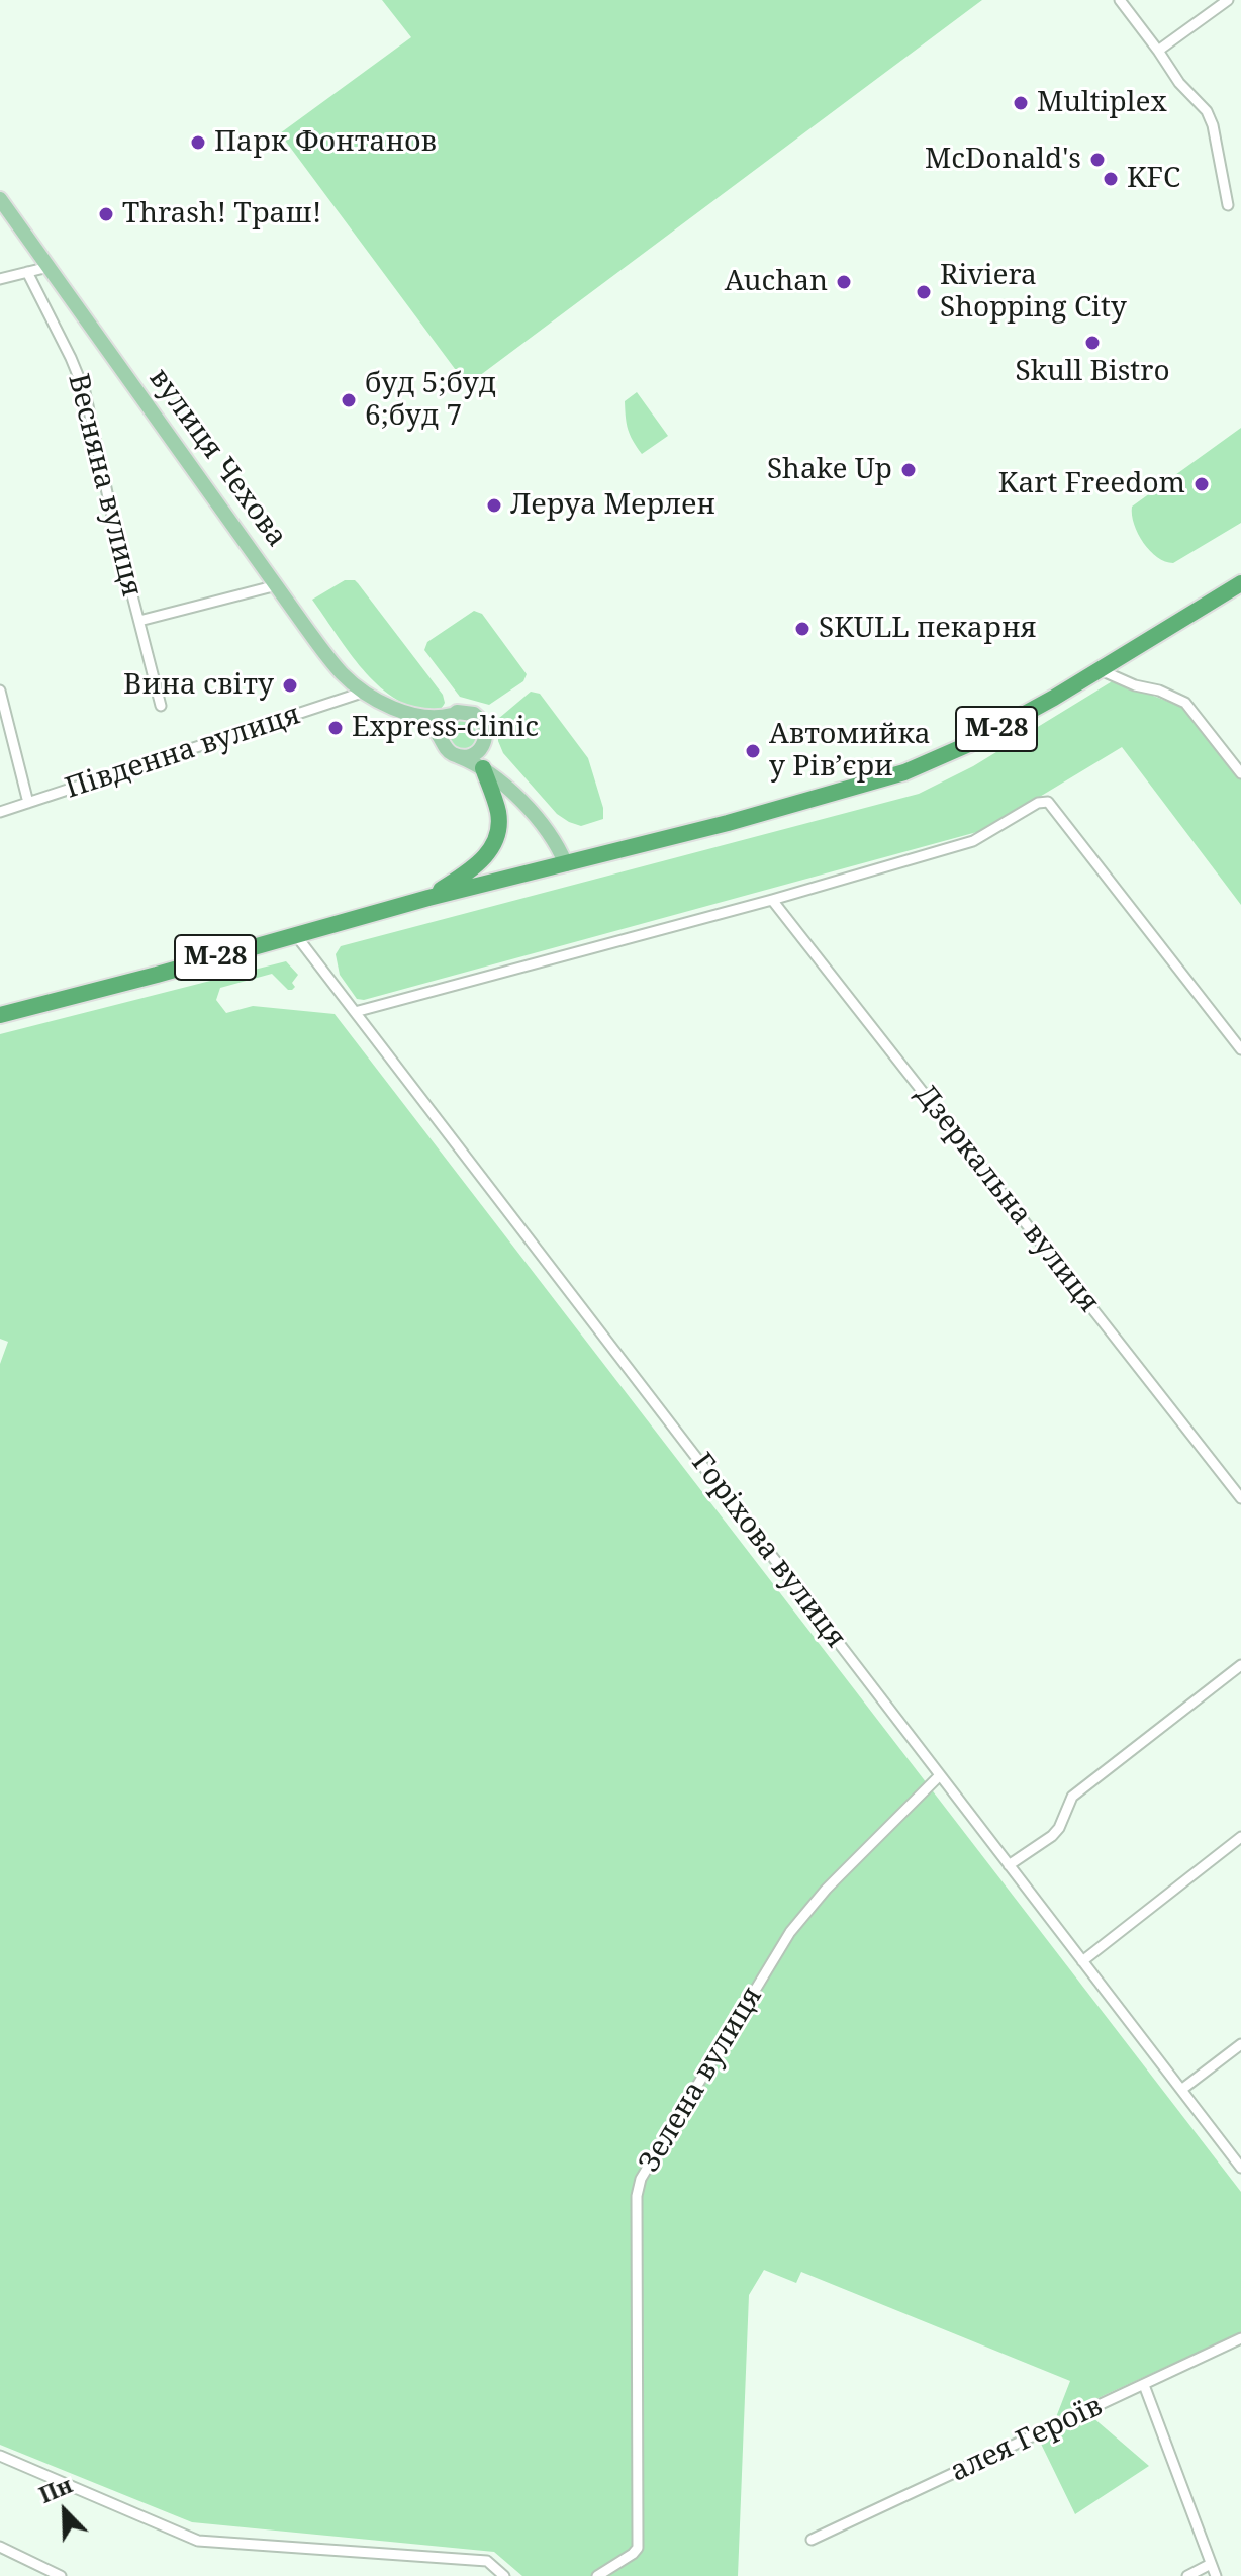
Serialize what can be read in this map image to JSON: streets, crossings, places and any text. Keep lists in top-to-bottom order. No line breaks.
{"streets":{"highway":["М-28"],"main road":["вулиця Чехова"],"street":["Весняна вулиця","Південна вулиця","Дзеркальна вулиця","Горіхова вулиця","Зелена вулиця","алея Героїв"]},"crossings":[["вулиця Чехова","Південна вулиця"],["М-28","Горіхова вулиця"],["Горіхова вулиця","Зелена вулиця"]],"places":["Multiplex","Парк Фонтанов","McDonald's","KFC","Thrash! Траш!","Auchan","Riviera Shopping City","Skull Bistro","буд 5;буд 6;буд 7","Shake Up","Kart Freedom","Леруа Мерлен","SKULL пекарня","Вина світу","Express-clinic","Автомийка у Рівʼєри"],"north":"top left"}
